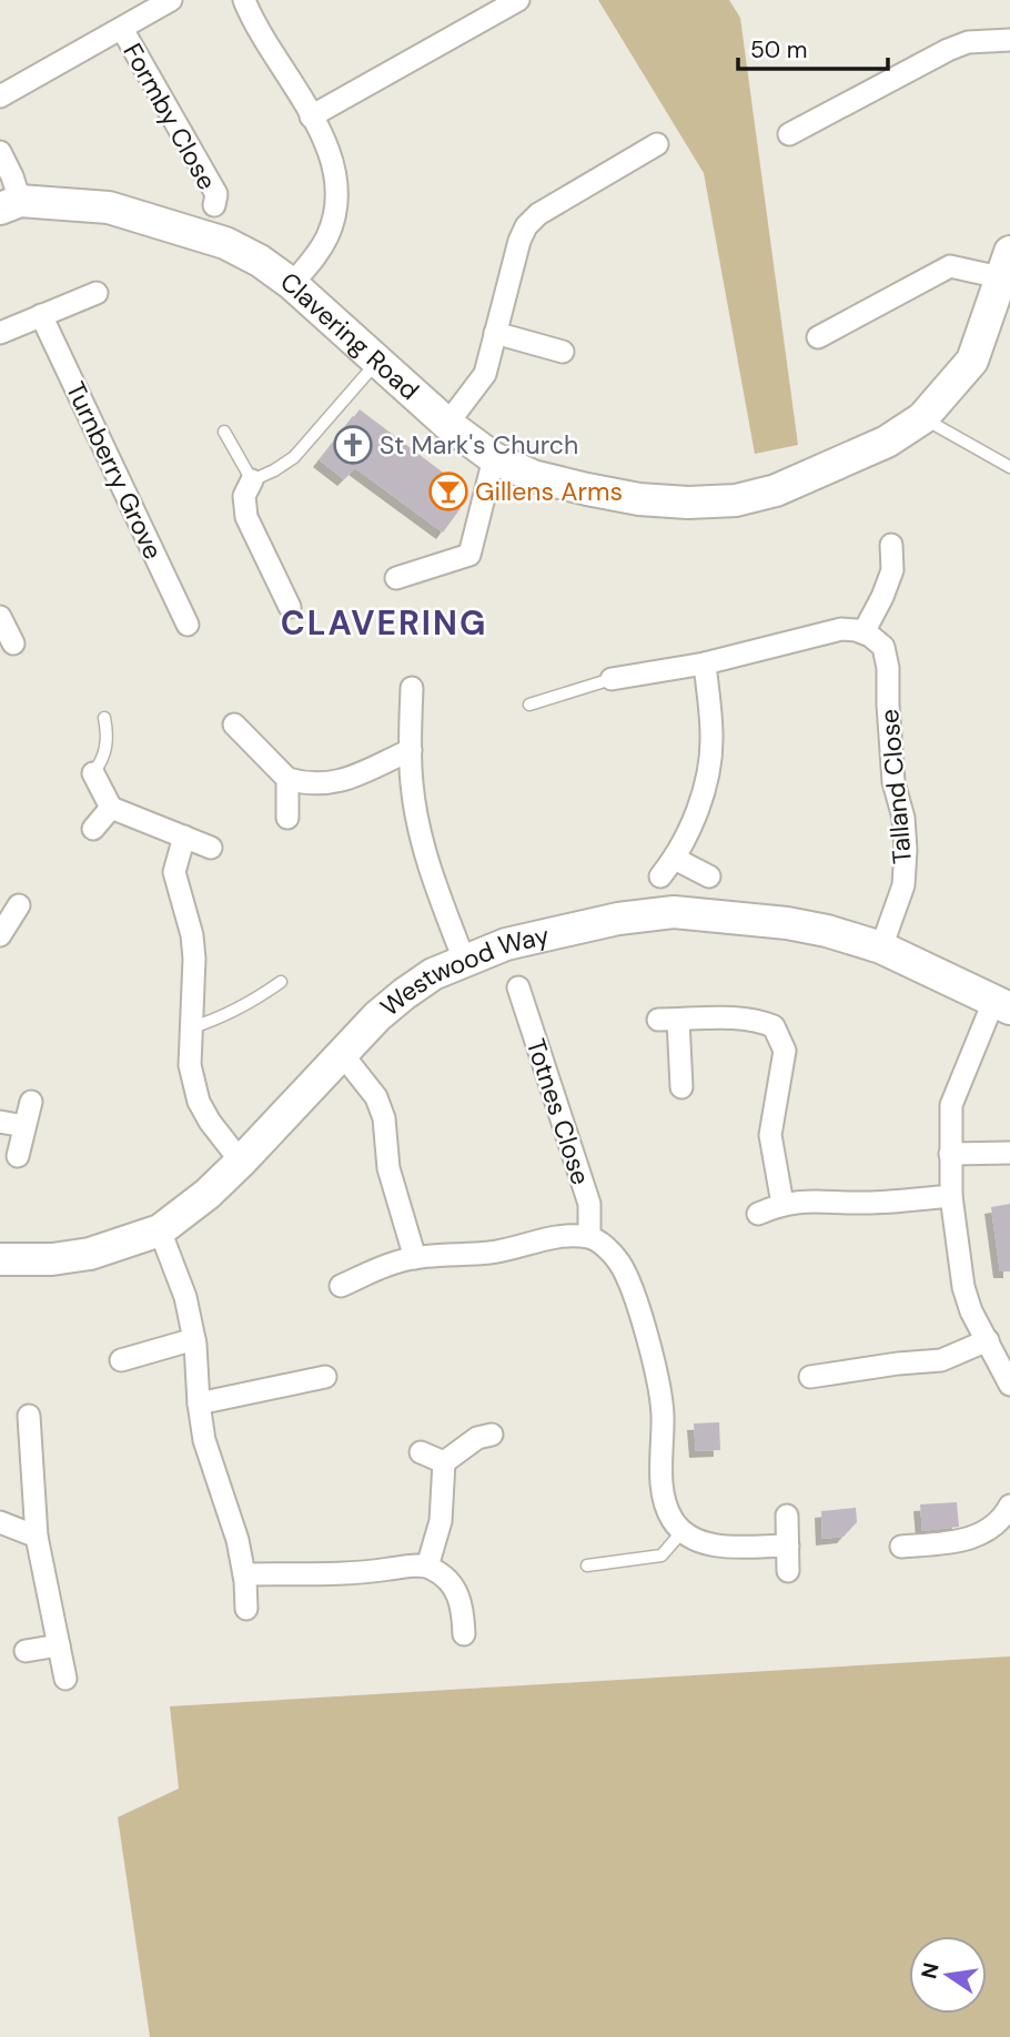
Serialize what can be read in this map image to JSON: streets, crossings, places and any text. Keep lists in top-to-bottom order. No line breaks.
{"streets":{"street":["Formby Close","Clavering Road","Turnberry Grove","Talland Close","Westwood Way","Totnes Close"]},"crossings":[["Talland Close","Westwood Way"]],"districts":["CLAVERING"],"places":{"church":["St Mark's Church"],"bar":["Gillens Arms"]},"scale_bar":"50 m","north":"left"}
